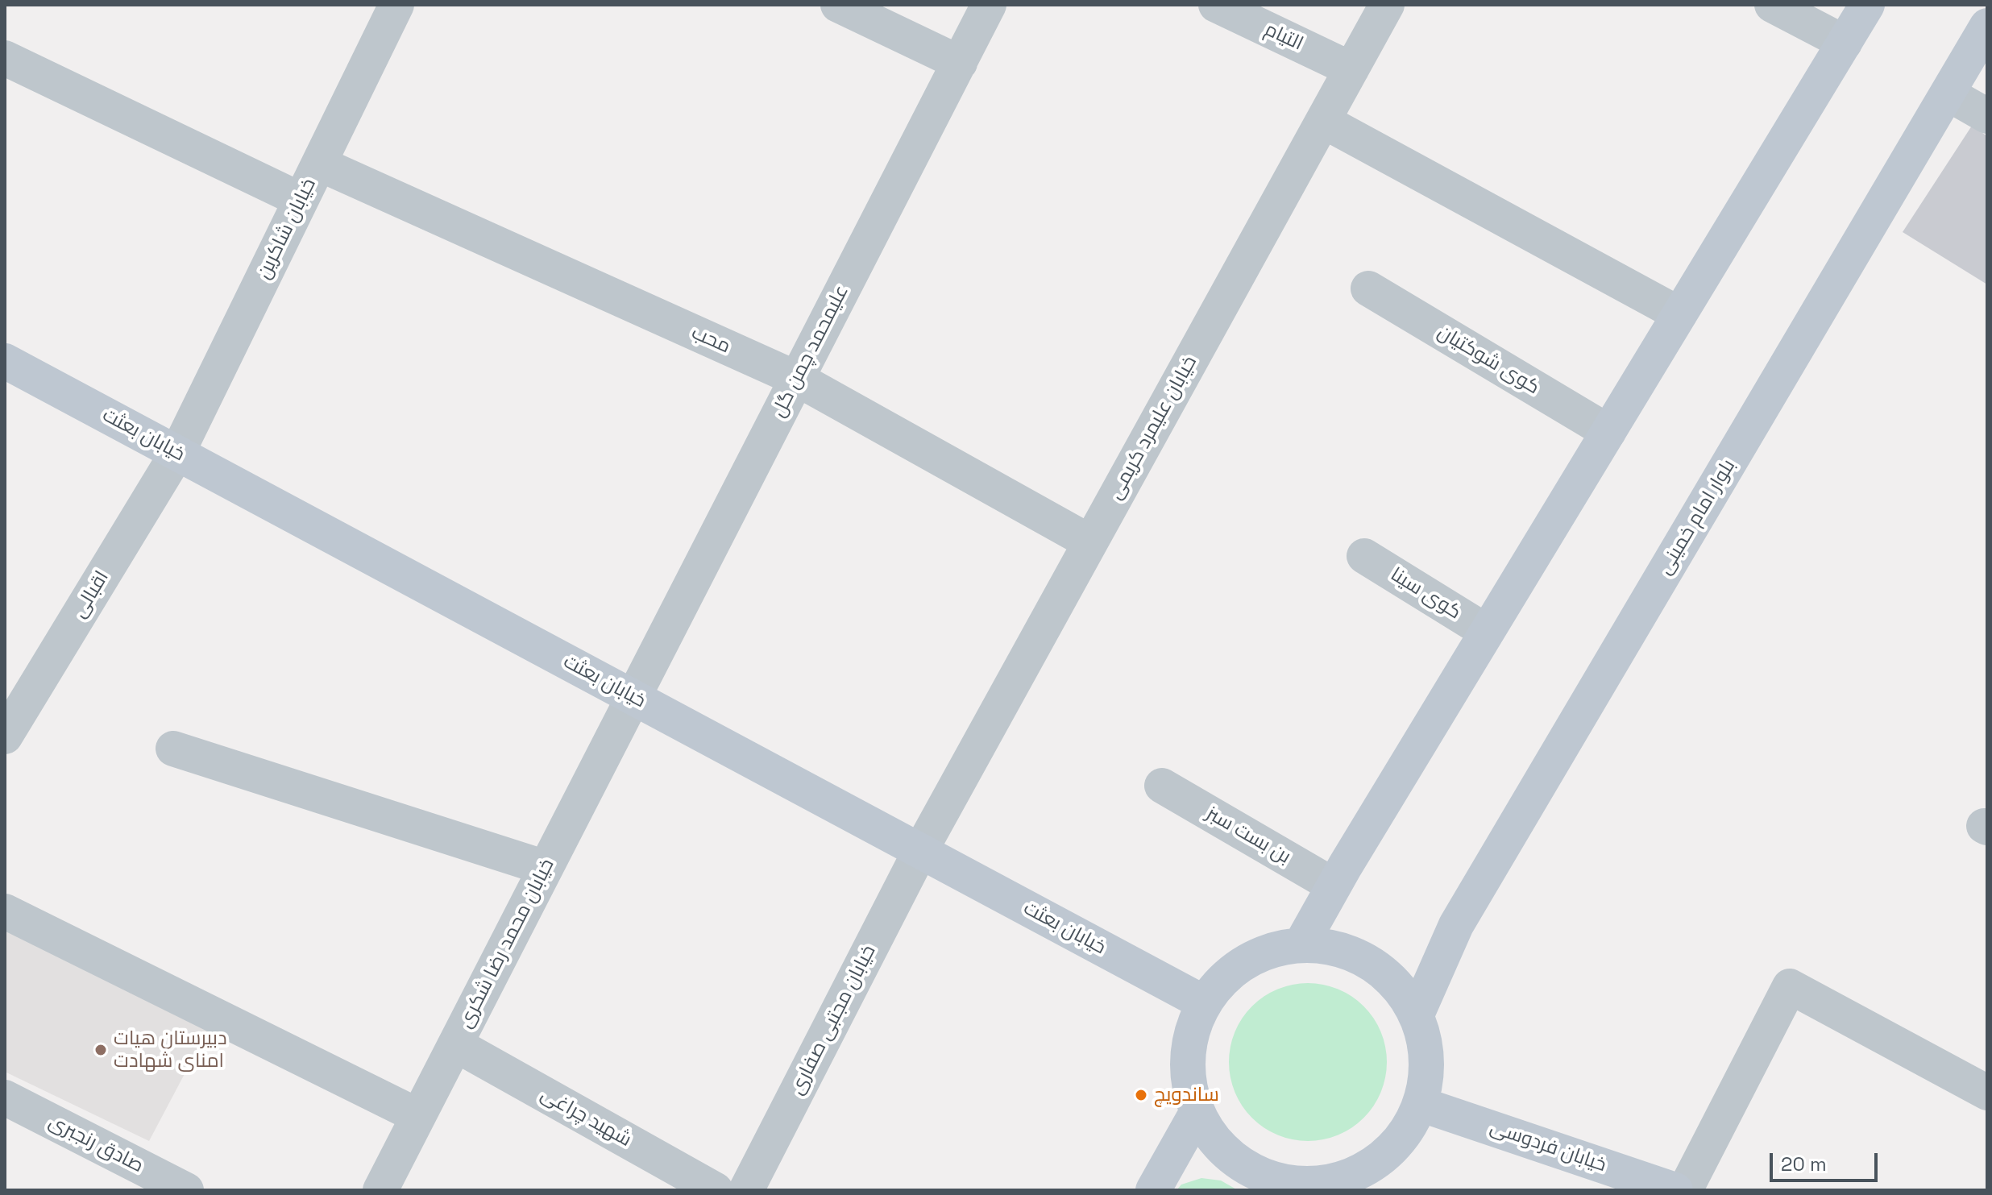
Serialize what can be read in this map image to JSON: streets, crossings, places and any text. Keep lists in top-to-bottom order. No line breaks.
{"streets":{"main road":["خیابان بعثت","بلوار امام خمینی","خیابان فردوسی"],"street":["التیام","خیابان شاکرین","محب","علیمحمد چمن گل","کوی شوکتیان","خیابان علیمرد کریمی","کوی سینا","اقبالی","بن بست سبز","خیابان محمد رضا شکری","خیابان مجتبی صفاری","شهید چراغی","صادق رنجبری"]},"crossings":[["التیام","خیابان علیمرد کریمی"],["خیابان شاکرین","محب"],["خیابان شاکرین","خیابان بعثت"],["خیابان شاکرین","اقبالی"],["محب","علیمحمد چمن گل"],["محب","خیابان علیمرد کریمی"],["علیمحمد چمن گل","خیابان بعثت"],["علیمحمد چمن گل","خیابان محمد رضا شکری"],["خیابان علیمرد کریمی","خیابان بعثت"],["خیابان علیمرد کریمی","خیابان مجتبی صفاری"],["خیابان بعثت","اقبالی"],["خیابان بعثت","خیابان محمد رضا شکری"],["خیابان بعثت","خیابان مجتبی صفاری"],["خیابان محمد رضا شکری","شهید چراغی"]],"places":["دبیرستان هیات امنای شهادت","ساندویچ"],"scale_bar":"20 m"}
